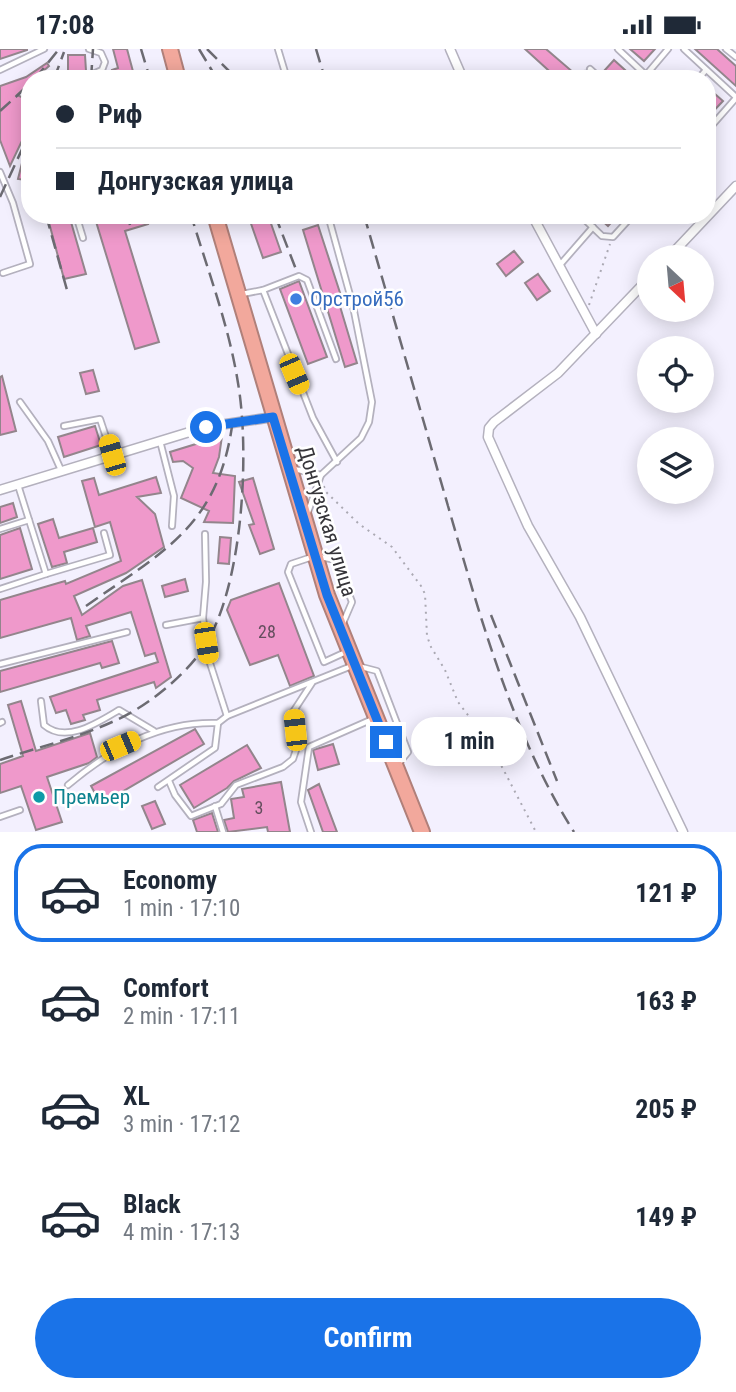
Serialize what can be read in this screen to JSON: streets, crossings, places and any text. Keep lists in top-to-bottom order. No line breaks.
{"streets":{"highway":["Донгузская улица"]},"places":["Орстрой56","Премьер"],"house_numbers":["28","3"],"north":"bottom right","page":{"status":"17:08","banner":["Риф","Донгузская улица"],"bubble":"1 min","list":[{"name":"Economy","note":"1 min · 17:10","value":"121 ₽"},{"name":"Comfort","note":"2 min · 17:11","value":"163 ₽"},{"name":"XL","note":"3 min · 17:12","value":"205 ₽"},{"name":"Black","note":"4 min · 17:13","value":"149 ₽"}],"buttons":"Confirm"}}
